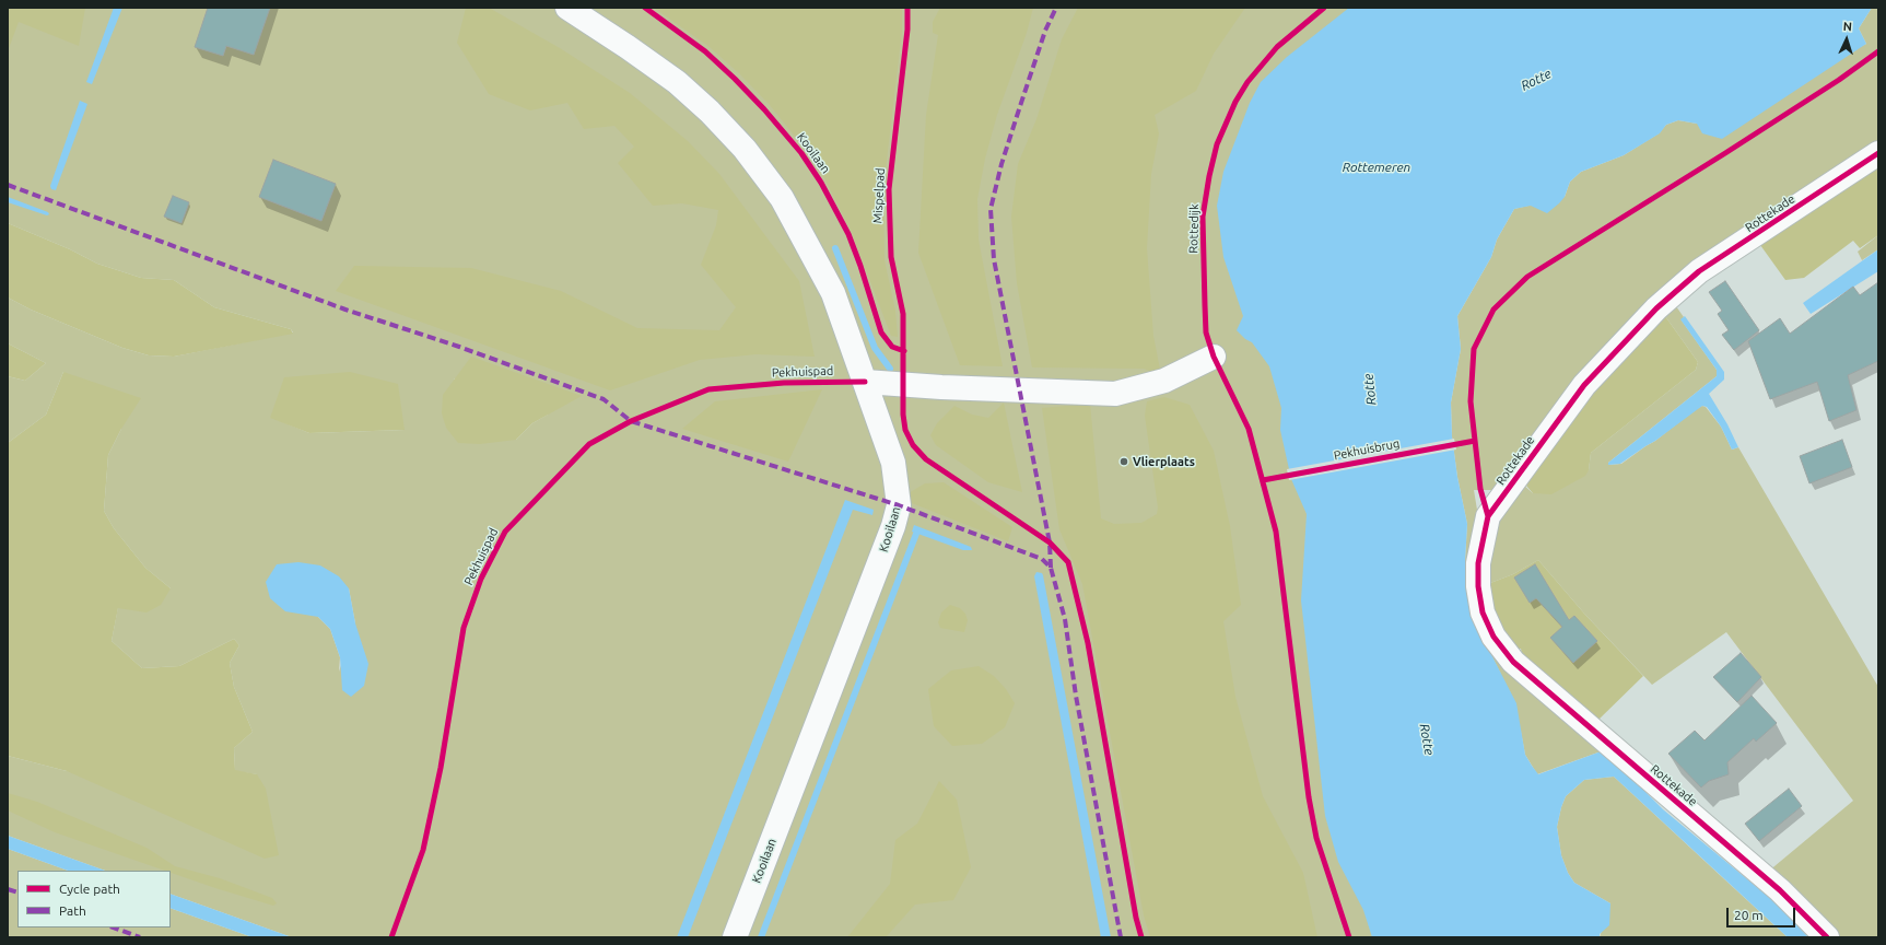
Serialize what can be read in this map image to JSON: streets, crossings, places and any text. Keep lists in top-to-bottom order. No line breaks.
{"streets":{"street":["Kooilaan","Rottekade"],"cycle path":["Mispelpad","Rottedijk","Pekhuispad","Pekhuisbrug"]},"water":["Rotte","Rottemeren"],"places":["Vlierplaats"],"legend":["Cycle path","Path"],"scale_bar":"20 m","north":"top"}
